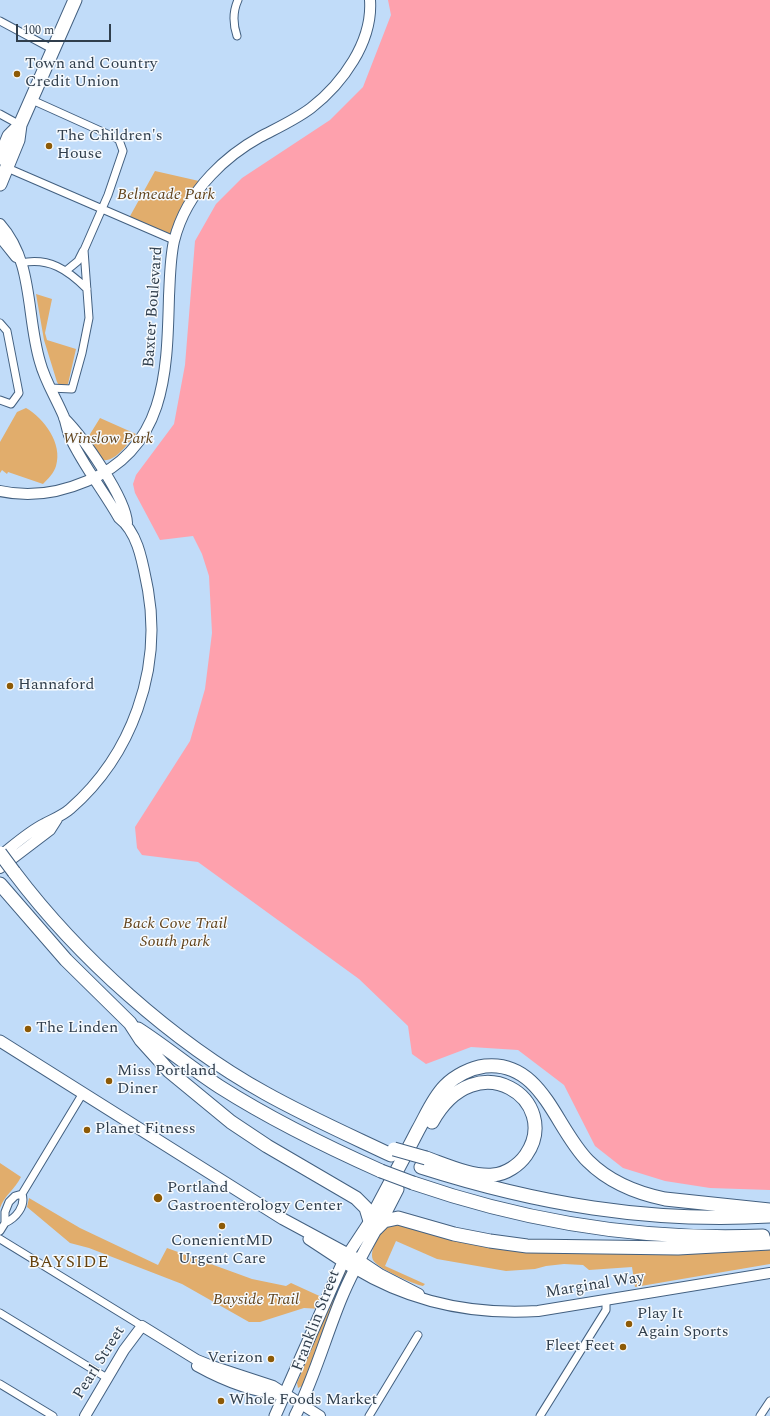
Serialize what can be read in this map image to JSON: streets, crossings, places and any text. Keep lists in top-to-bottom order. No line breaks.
{"streets":{"main road":["Marginal Way","Franklin Street"],"street":["Baxter Boulevard","Pearl Street"]},"crossings":[["Marginal Way","Franklin Street"]],"districts":["BAYSIDE"],"parks":["Belmeade Park","Winslow Park","Back Cove Trail South park","Bayside Trail"],"places":["Town and Country Credit Union","The Children's House","Hannaford","The Linden","Miss Portland Diner","Planet Fitness","Portland Gastroenterology Center","ConenientMD Urgent Care","Play It Again Sports","Fleet Feet","Verizon","Whole Foods Market"],"scale_bar":"100 m"}
